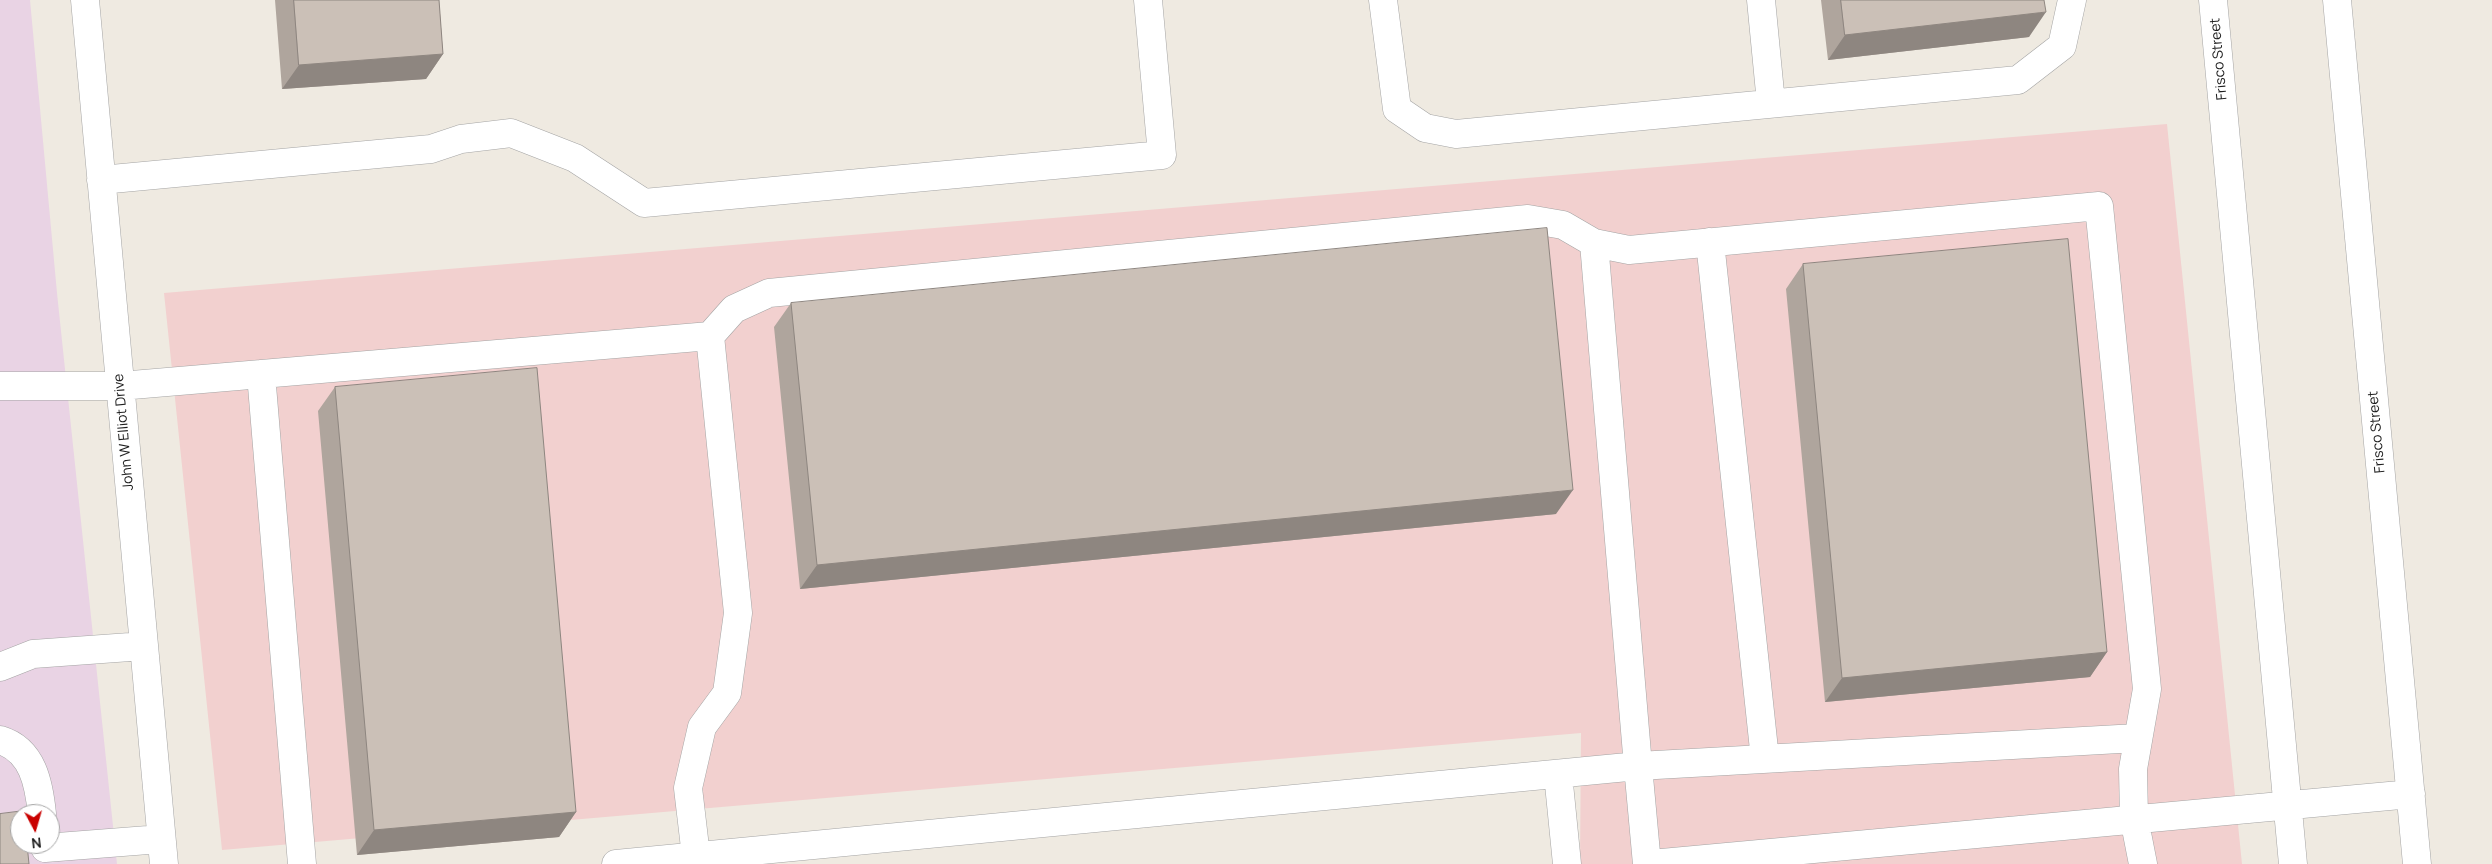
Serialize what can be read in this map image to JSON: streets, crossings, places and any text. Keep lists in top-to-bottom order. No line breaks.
{"streets":{"street":["Frisco Street","John W Elliot Drive"]},"north":"bottom"}
